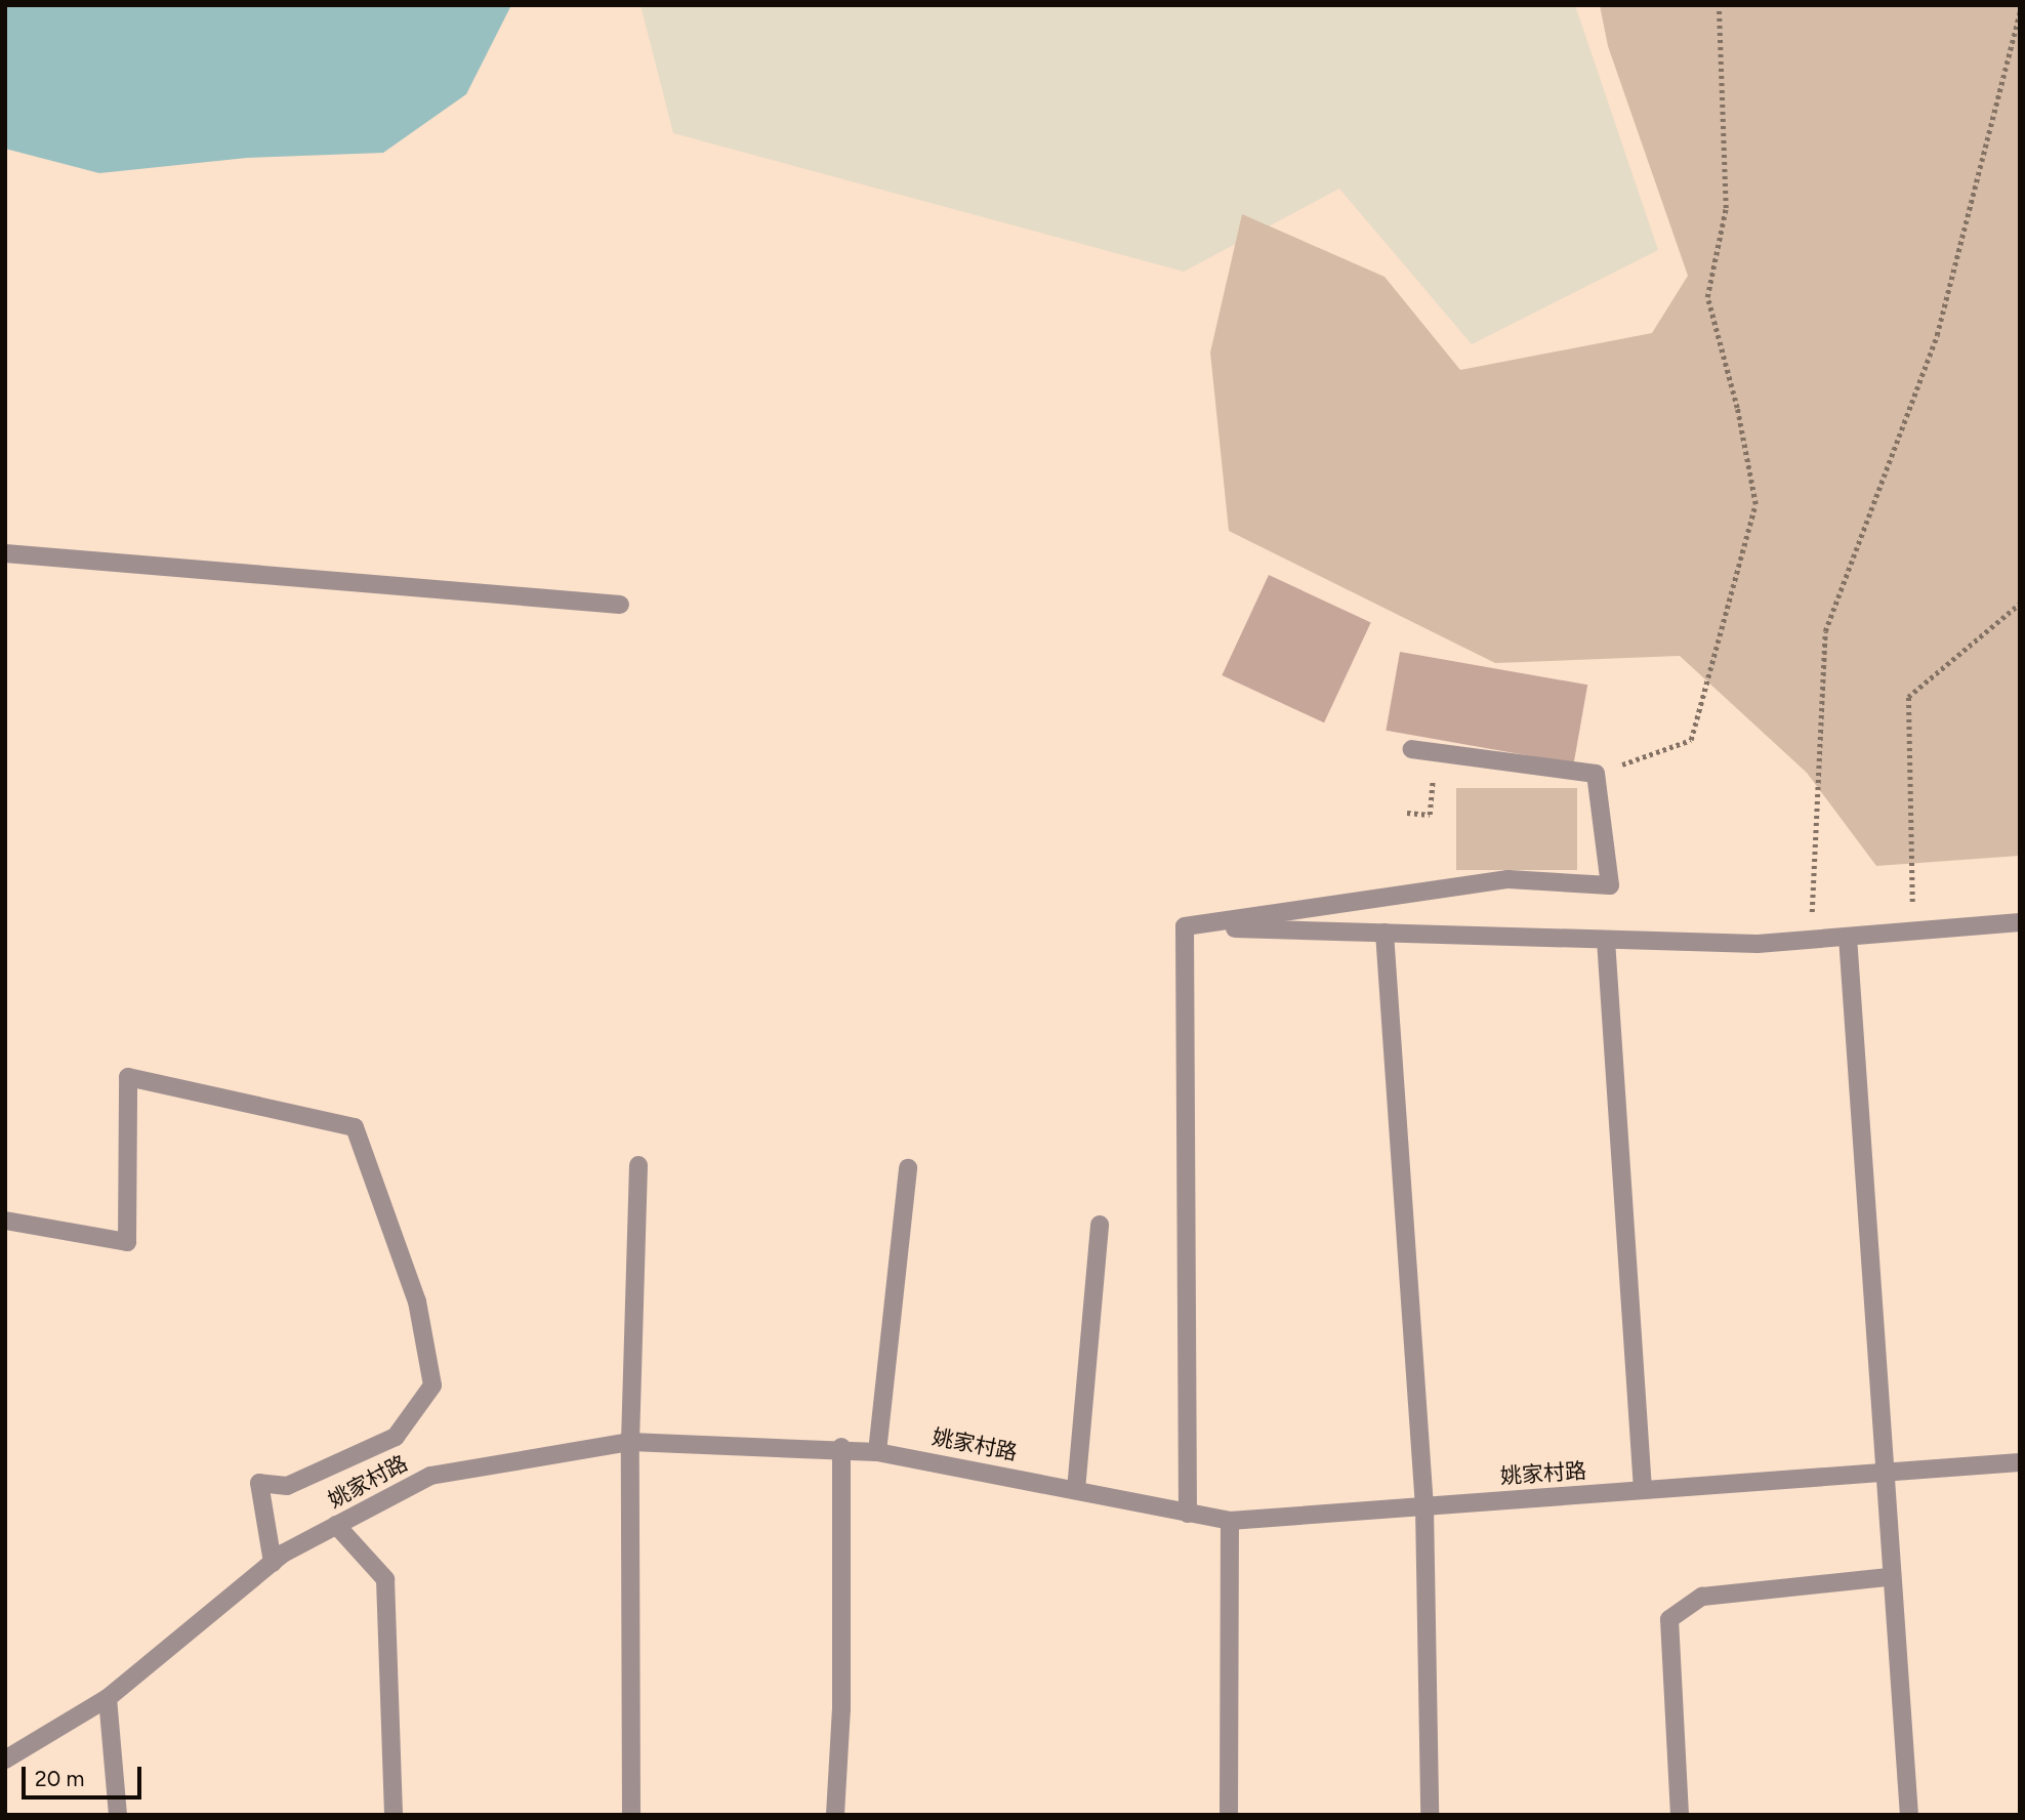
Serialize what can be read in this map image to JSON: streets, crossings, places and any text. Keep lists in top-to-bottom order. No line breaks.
{"streets":{"street":["姚家村路"]},"scale_bar":"20 m"}
